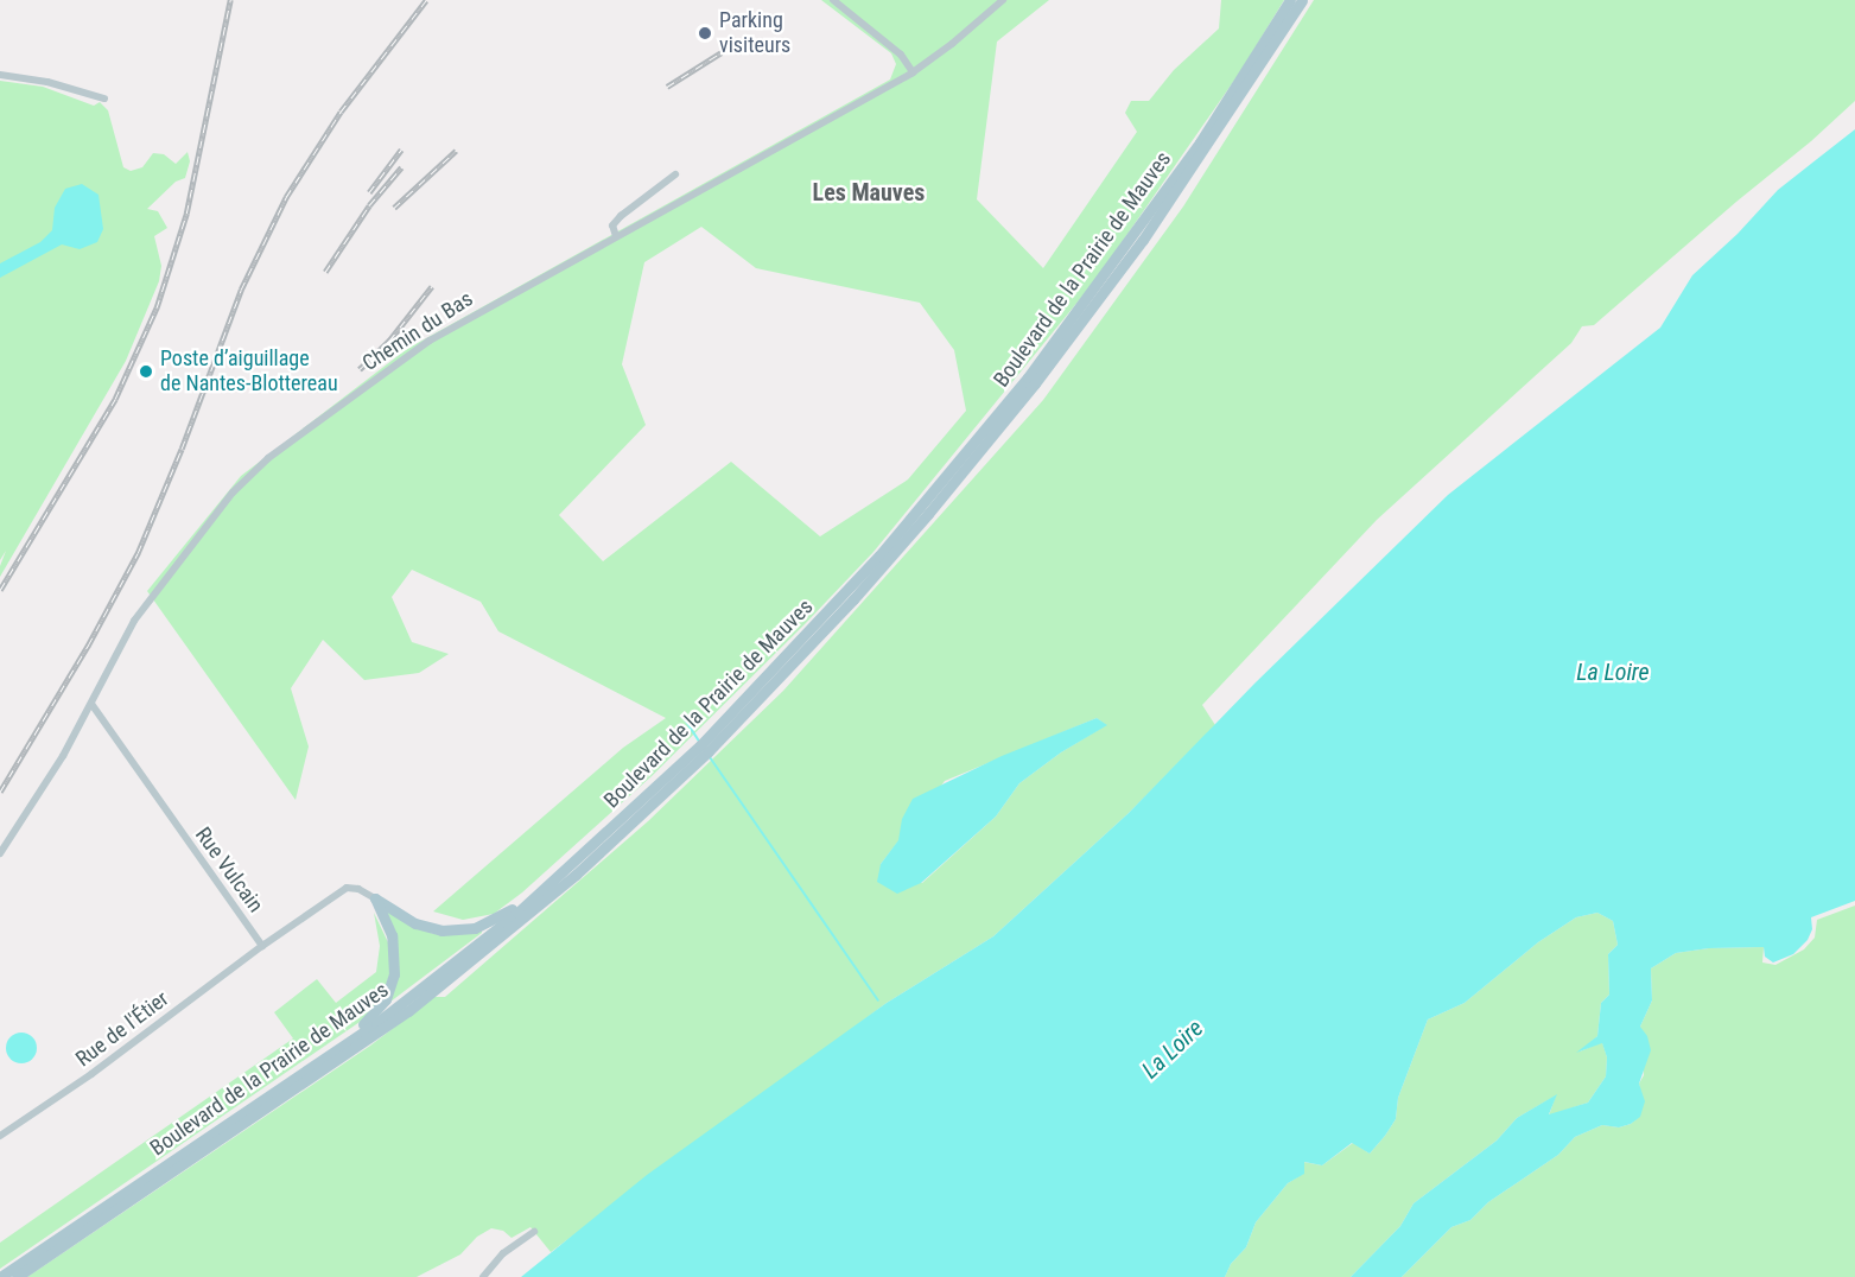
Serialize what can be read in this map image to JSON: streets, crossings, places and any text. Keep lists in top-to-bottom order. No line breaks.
{"streets":{"main road":["Boulevard de la Prairie de Mauves"],"street":["Chemin du Bas","Rue Vulcain","Rue de l'Étier"]},"crossings":[["Chemin du Bas","Rue Vulcain"],["Rue Vulcain","Rue de l'Étier"]],"districts":["Les Mauves"],"water":["La Loire"],"places":["Parking visiteurs","Poste d’aiguillage de Nantes-Blottereau"]}
